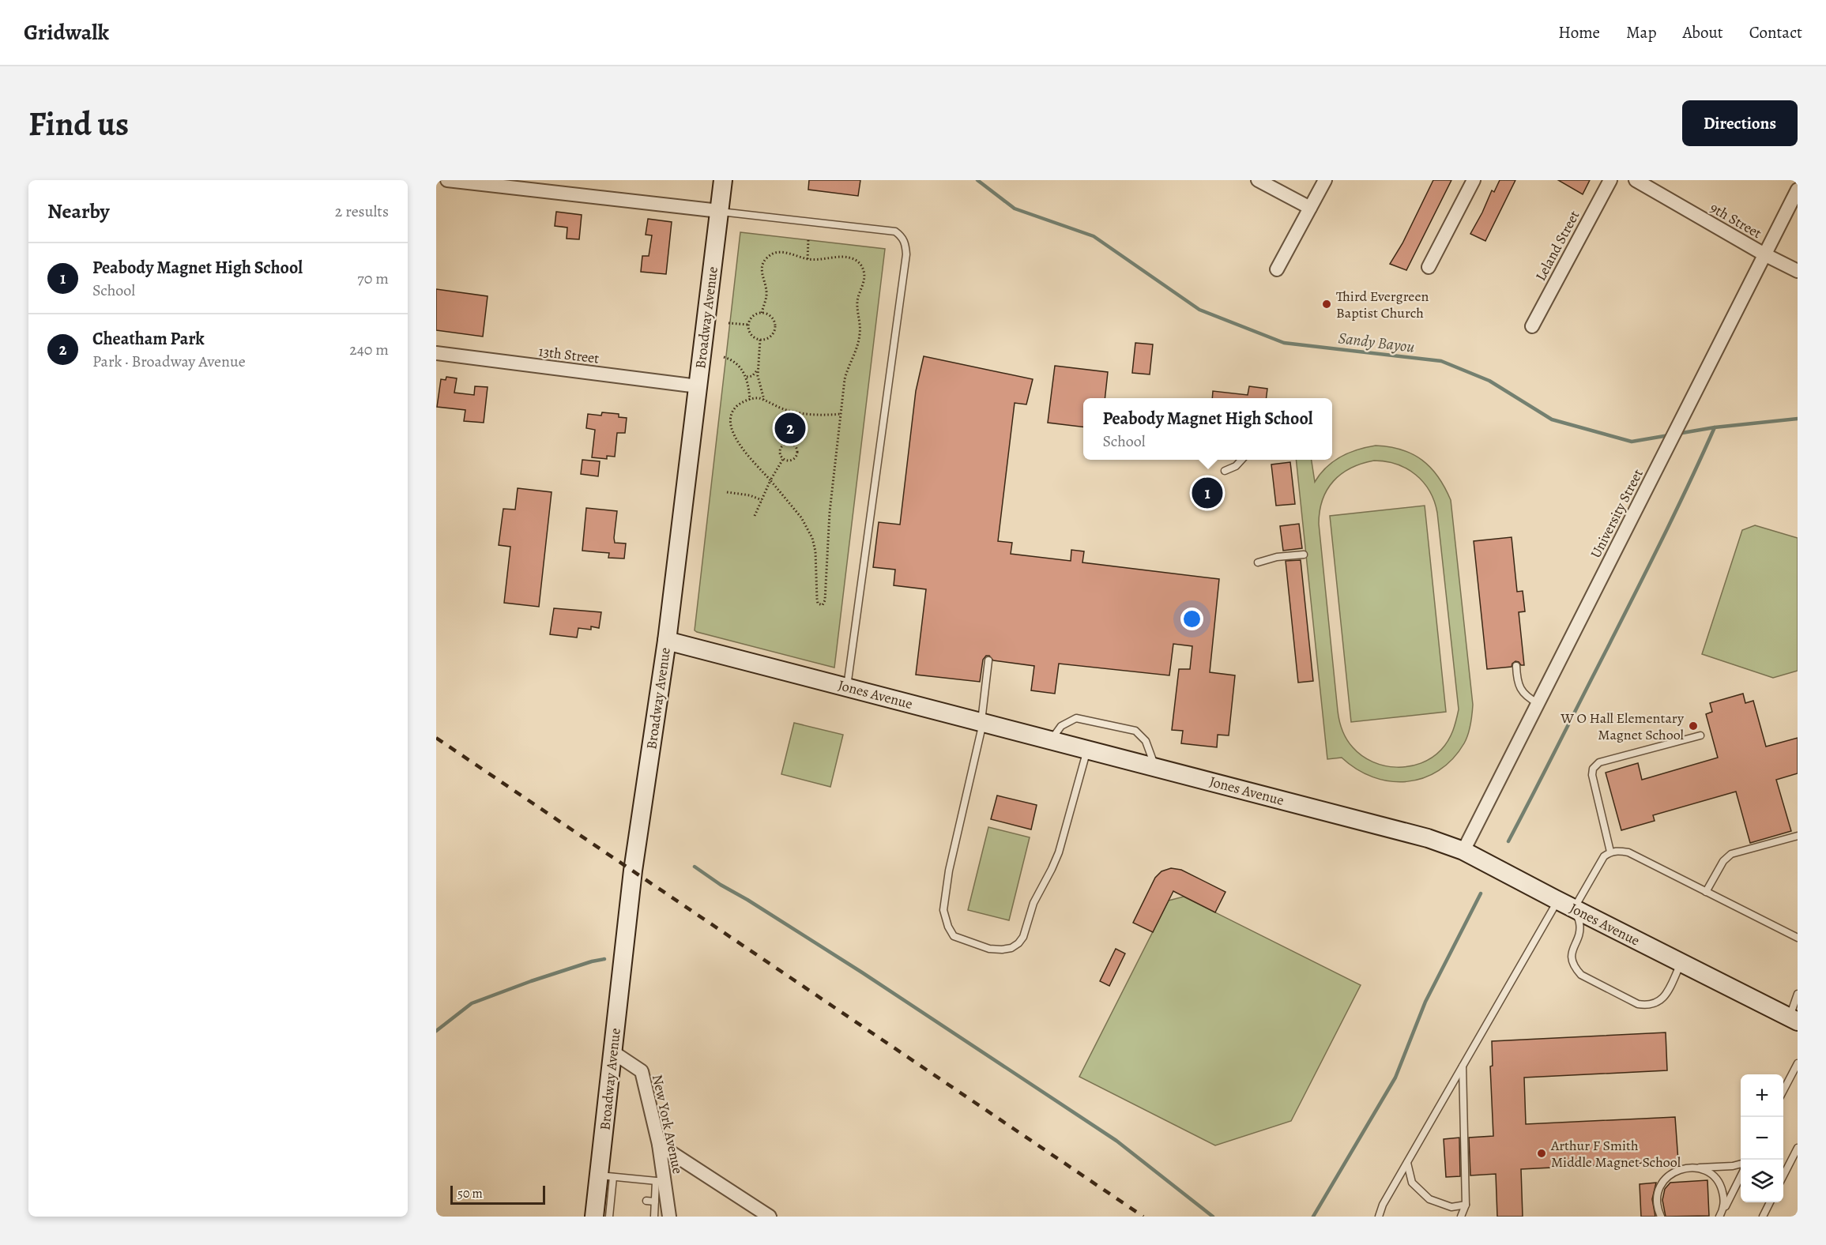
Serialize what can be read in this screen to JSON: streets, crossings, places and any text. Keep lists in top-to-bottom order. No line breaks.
{"streets":{"street":["9th Street","Leland Street","Broadway Avenue","13th Street","University Street","Jones Avenue","New York Avenue"]},"crossings":[["9th Street","University Street"],["Broadway Avenue","13th Street"],["Broadway Avenue","Jones Avenue"],["Broadway Avenue","New York Avenue"],["University Street","Jones Avenue"]],"water":["Sandy Bayou"],"places":["Third Evergreen Baptist Church","W O Hall Elementary Magnet School","Arthur F Smith Middle Magnet School"],"scale_bar":"50 m","page":{"header":"Gridwalk","nav":["Home","Map","About","Contact"],"buttons":"Directions","title":"Find us","heading":["Nearby","2 results"],"list":[{"mark":"1","name":"Peabody Magnet High School","note":"School","value":"70 m"},{"mark":"2","name":"Cheatham Park","note":"Park · Broadway Avenue","value":"240 m"}],"popup":["Peabody Magnet High School","School"],"pins":["2","1"],"map_buttons":["+","−"],"scale":"50 m"}}
